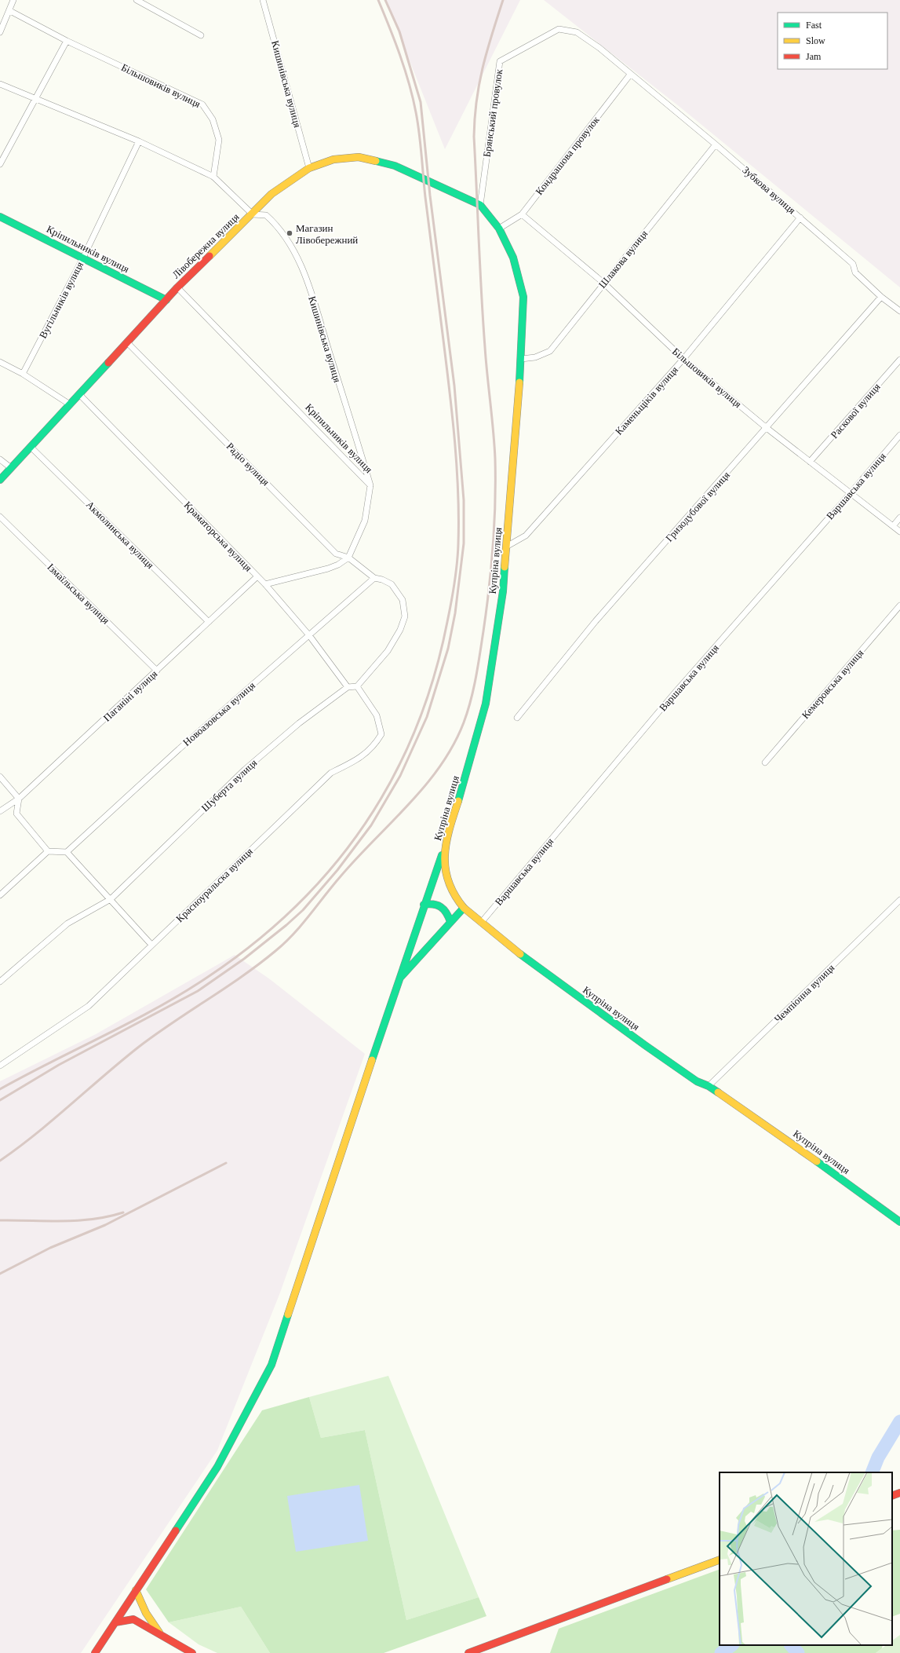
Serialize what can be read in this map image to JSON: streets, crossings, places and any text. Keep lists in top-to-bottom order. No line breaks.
{"streets":{"main road":["Лівобережна вулиця","Кріпильників вулиця","Купріна вулиця"],"street":["Кишинівська вулиця","Більшовиків вулиця","Брянський провулок","Кондрашова провулок","Зубкова вулиця","Шлакова вулиця","Вугільників вулиця","Каменьщіків вулиця","Раскової вулиця","Радіо вулиця","Варшавська вулиця","Гризодубової вулиця","Акмолинська вулиця","Краматорська вулиця","Ізмаїльська вулиця","Кемеровська вулиця","Паганіні вулиця","Новоазовська вулиця","Шуберта вулиця","Красноуральска вулиця","Чемпіонна вулиця"]},"crossings":[["Кишинівська вулиця","Лівобережна вулиця"],["Кишинівська вулиця","Кріпильників вулиця"],["Більшовиків вулиця","Кондрашова провулок"],["Більшовиків вулиця","Шлакова вулиця"],["Більшовиків вулиця","Каменьщіків вулиця"],["Більшовиків вулиця","Раскової вулиця"],["Більшовиків вулиця","Варшавська вулиця"],["Більшовиків вулиця","Гризодубової вулиця"],["Брянський провулок","Кондрашова провулок"],["Брянський провулок","Зубкова вулиця"],["Брянський провулок","Лівобережна вулиця"],["Брянський провулок","Купріна вулиця"],["Кондрашова провулок","Зубкова вулиця"],["Кондрашова провулок","Купріна вулиця"],["Зубкова вулиця","Шлакова вулиця"],["Зубкова вулиця","Каменьщіків вулиця"],["Зубкова вулиця","Гризодубової вулиця"],["Лівобережна вулиця","Кріпильників вулиця"],["Лівобережна вулиця","Радіо вулиця"],["Лівобережна вулиця","Акмолинська вулиця"],["Лівобережна вулиця","Краматорська вулиця"],["Лівобережна вулиця","Купріна вулиця"],["Кріпильників вулиця","Вугільників вулиця"],["Кріпильників вулиця","Радіо вулиця"],["Шлакова вулиця","Купріна вулиця"],["Каменьщіків вулиця","Купріна вулиця"],["Радіо вулиця","Новоазовська вулиця"],["Варшавська вулиця","Купріна вулиця"],["Акмолинська вулиця","Паганіні вулиця"],["Краматорська вулиця","Паганіні вулиця"],["Краматорська вулиця","Новоазовська вулиця"],["Краматорська вулиця","Шуберта вулиця"],["Купріна вулиця","Чемпіонна вулиця"],["Ізмаїльська вулиця","Паганіні вулиця"]],"places":["Магазин Лівобережний"],"legend":["Fast","Slow","Jam"]}
